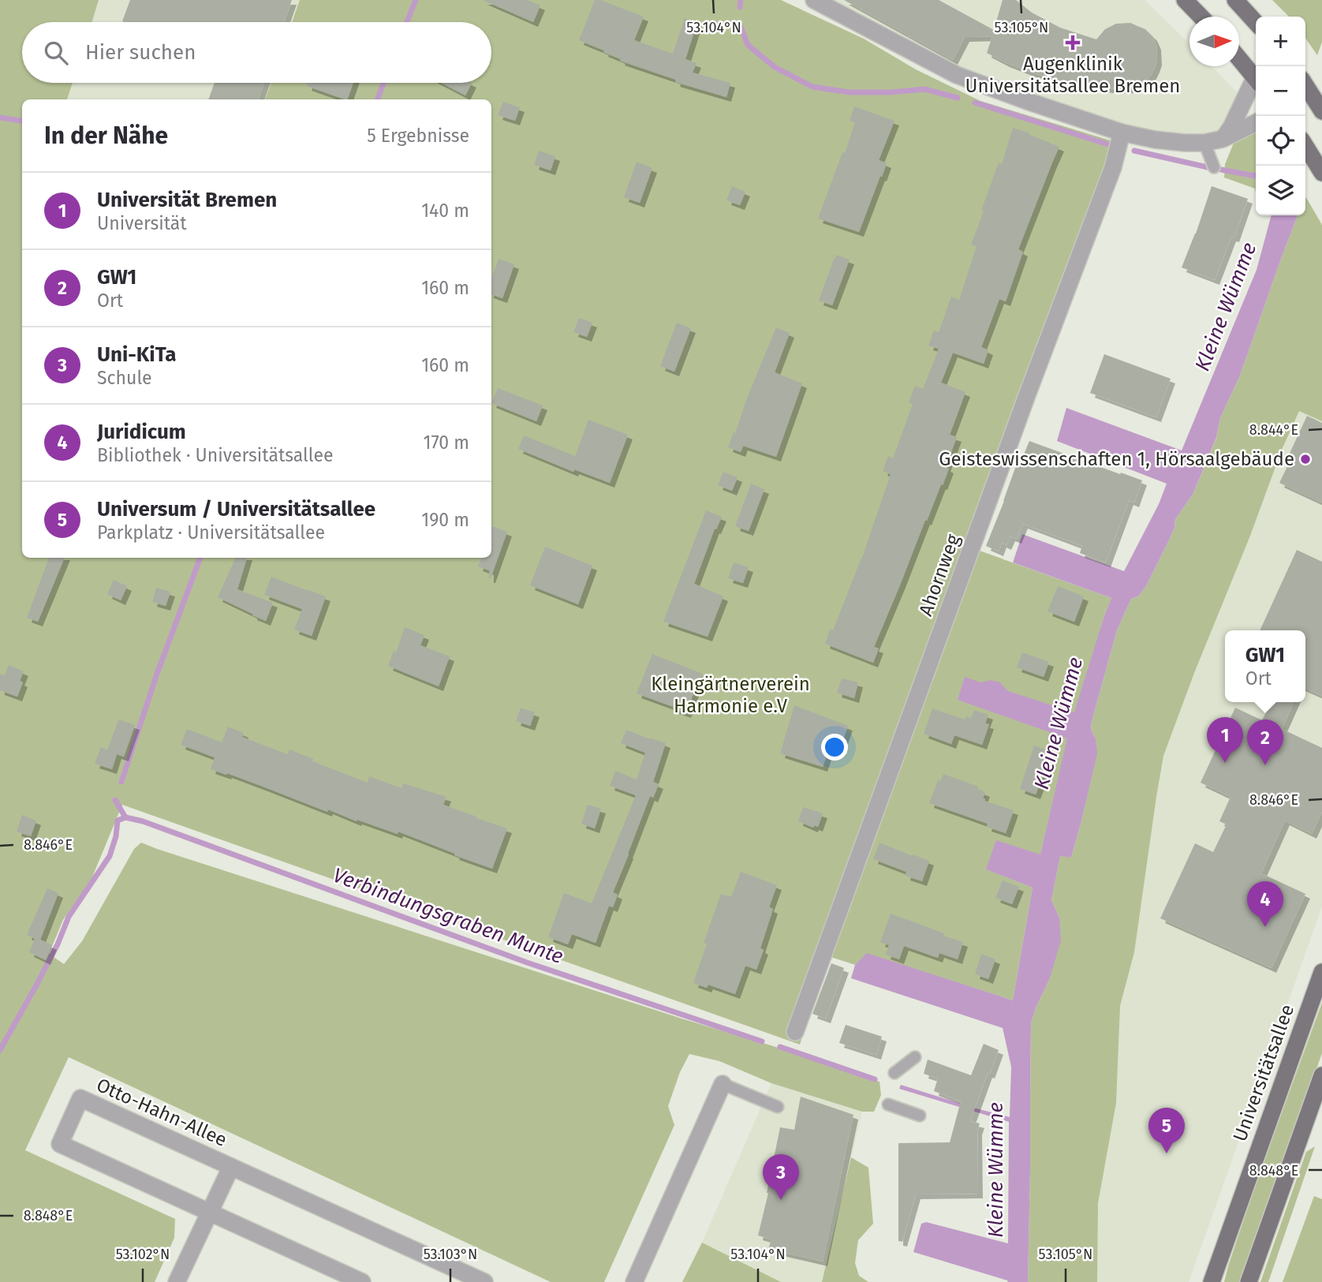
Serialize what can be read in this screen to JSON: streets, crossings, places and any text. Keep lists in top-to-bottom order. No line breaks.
{"streets":{"main road":["Universitätsallee"],"street":["Ahornweg","Otto-Hahn-Allee"]},"water":["Kleine Wümme","Verbindungsgraben Munte"],"parks":["Kleingärtnerverein Harmonie e.V"],"places":{"health":["Augenklinik Universitätsallee Bremen"],"other":["Geisteswissenschaften 1, Hörsaalgebäude"]},"north":"right","page":{"map_buttons":["+","−"],"search":"Hier suchen","heading":["In der Nähe","5 Ergebnisse"],"list":[{"mark":"1","name":"Universität Bremen","note":"Universität","value":"140 m"},{"mark":"2","name":"GW1","note":"Ort","value":"160 m"},{"mark":"3","name":"Uni-KiTa","note":"Schule","value":"160 m"},{"mark":"4","name":"Juridicum","note":"Bibliothek · Universitätsallee","value":"170 m"},{"mark":"5","name":"Universum / Universitätsallee","note":"Parkplatz · Universitätsallee","value":"190 m"}],"popup":["GW1","Ort"],"pins":["1","2","4","5","3"]},"coordinates":["53.104°N","53.105°N","8.844°E","8.846°E","8.848°E","53.102°N","53.103°N"]}
